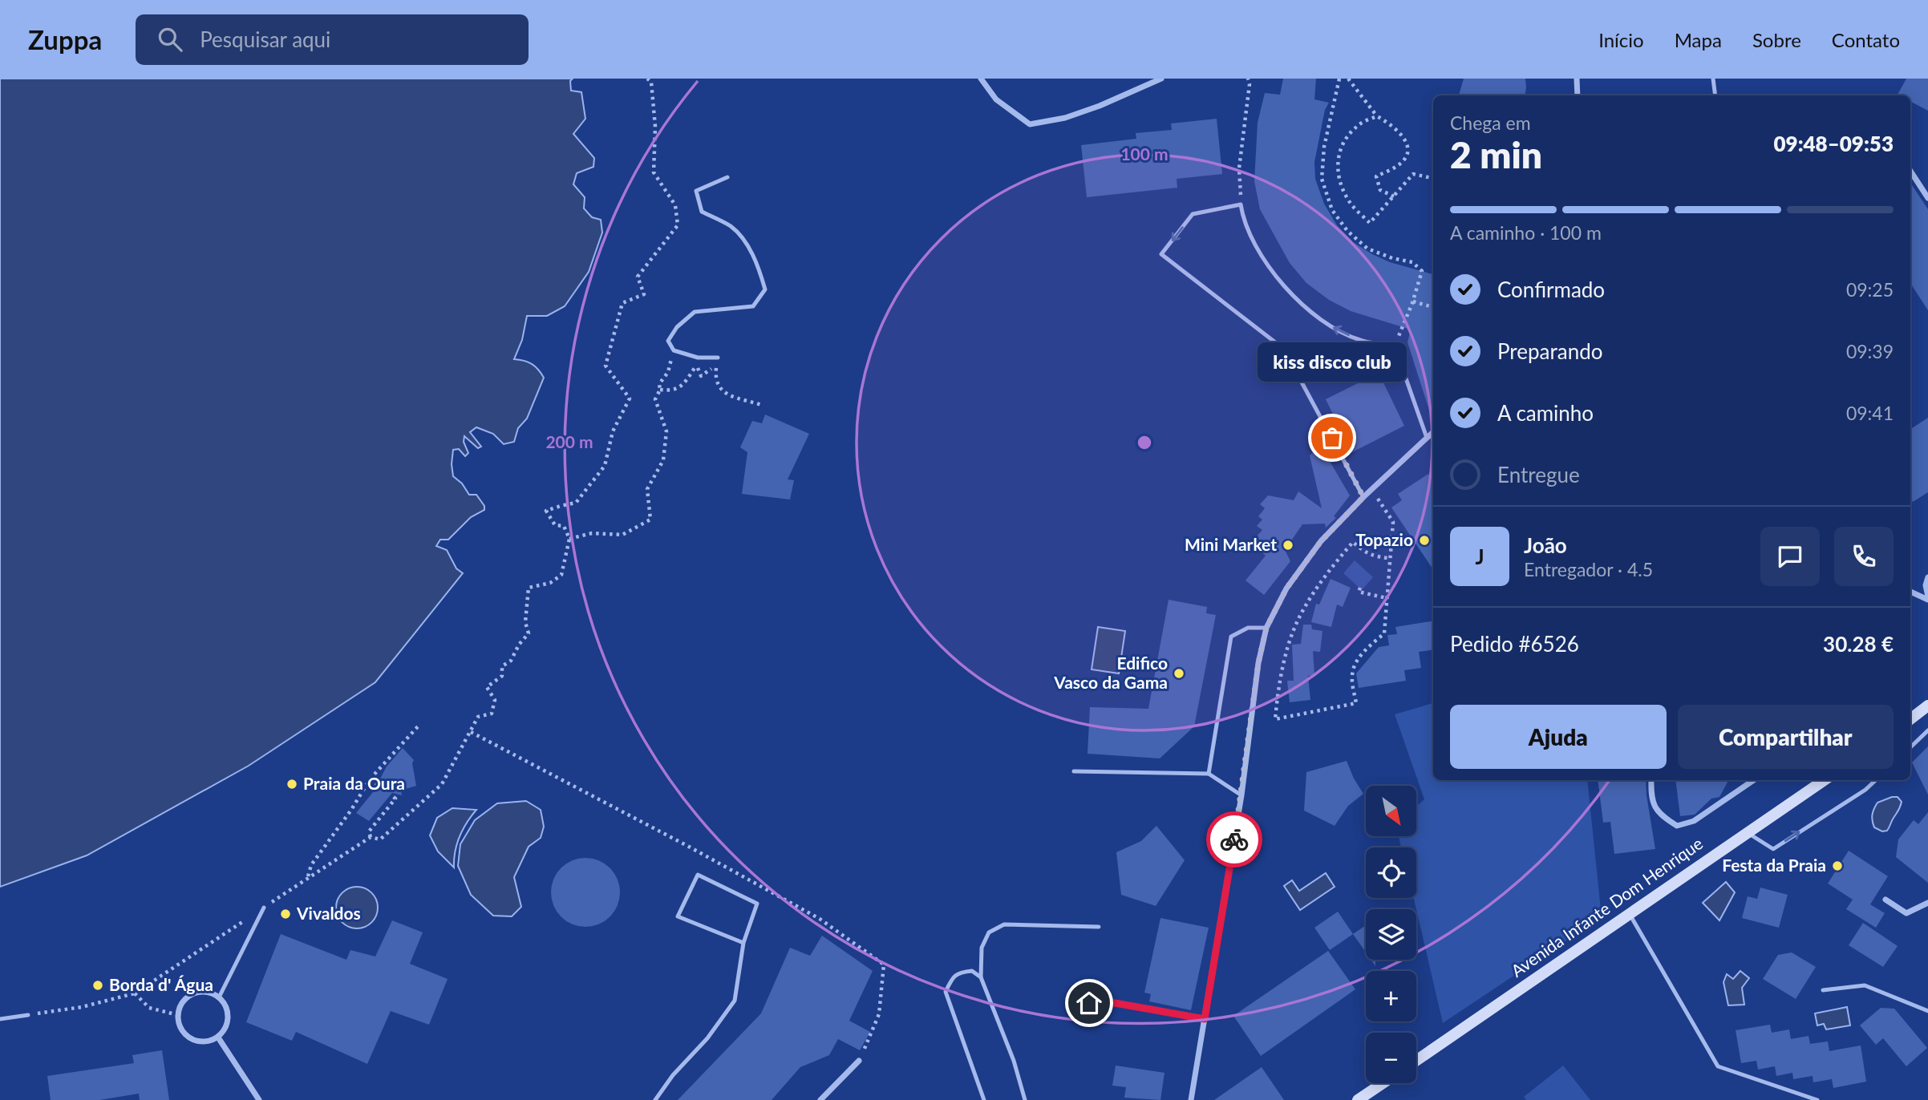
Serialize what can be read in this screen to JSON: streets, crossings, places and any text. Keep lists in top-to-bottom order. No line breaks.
{"streets":{"street":["Avenida Infante Dom Henrique"]},"places":["kiss disco club","Topazio","Mini Market","Edifico Vasco da Gama","Praia da Oura","Festa da Praia","Vivaldos","Borda d' Água"],"north":"bottom right","page":{"header":"Zuppa","search":"Pesquisar aqui","nav":["Início","Mapa","Sobre","Contato"],"heading":["2 min","Chega em","09:48–09:53"],"panel":["João","Entregador · 4.5","Pedido #6526","30.28 €"],"bar":"A caminho · 100 m","list":[["Confirmado","09:25"],["Preparando","09:39"],["A caminho","09:41"],"Entregue"],"bubble":"kiss disco club","round":"J","buttons":["Ajuda","Compartilhar"],"map_buttons":["+","−"]},"rings":["100 m","200 m"]}
